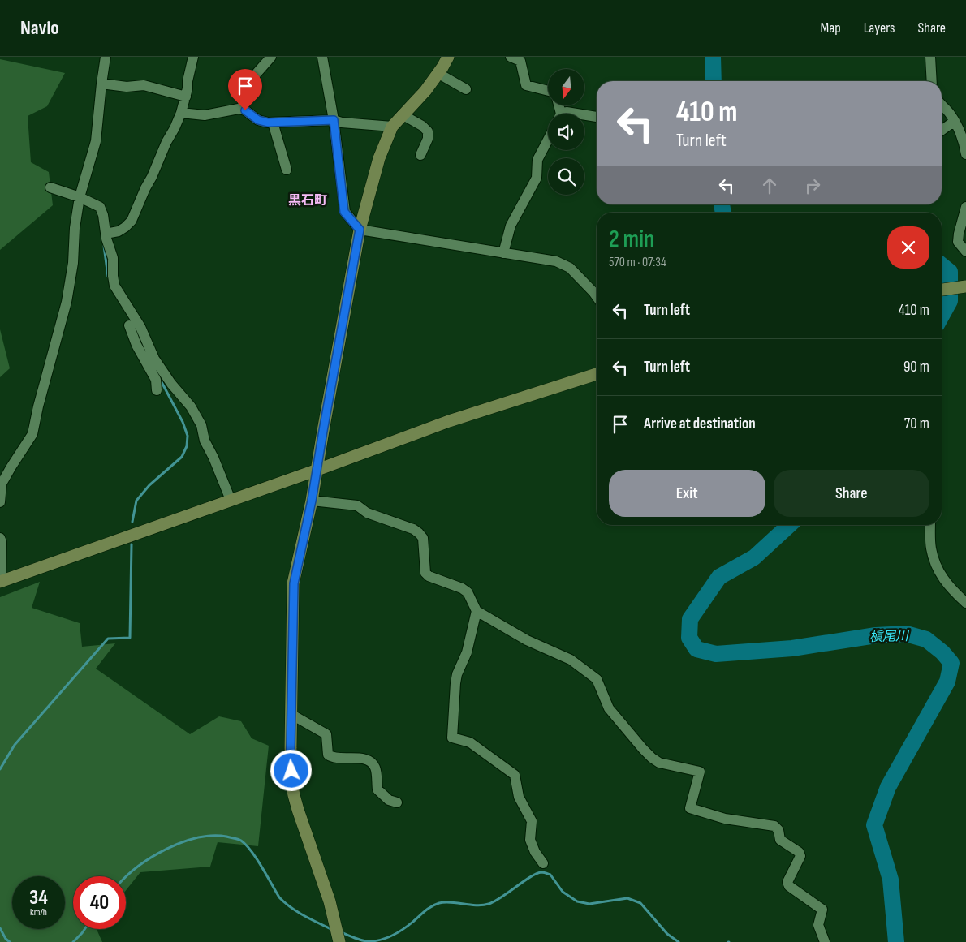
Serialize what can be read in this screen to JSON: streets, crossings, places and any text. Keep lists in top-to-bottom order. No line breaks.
{"districts":["黒石町"],"water":["槇尾川"],"north":"bottom","page":{"header":"Navio","nav":["Map","Layers","Share"],"turn":["410 m","Turn left"],"heading":["2 min","570 m · 07:34"],"list":[{"name":"Turn left","value":"410 m"},{"name":"Turn left","value":"90 m"},{"name":"Arrive at destination","value":"70 m"}],"buttons":["Exit","Share"],"speed":"34 km/h","limit":"40"}}
